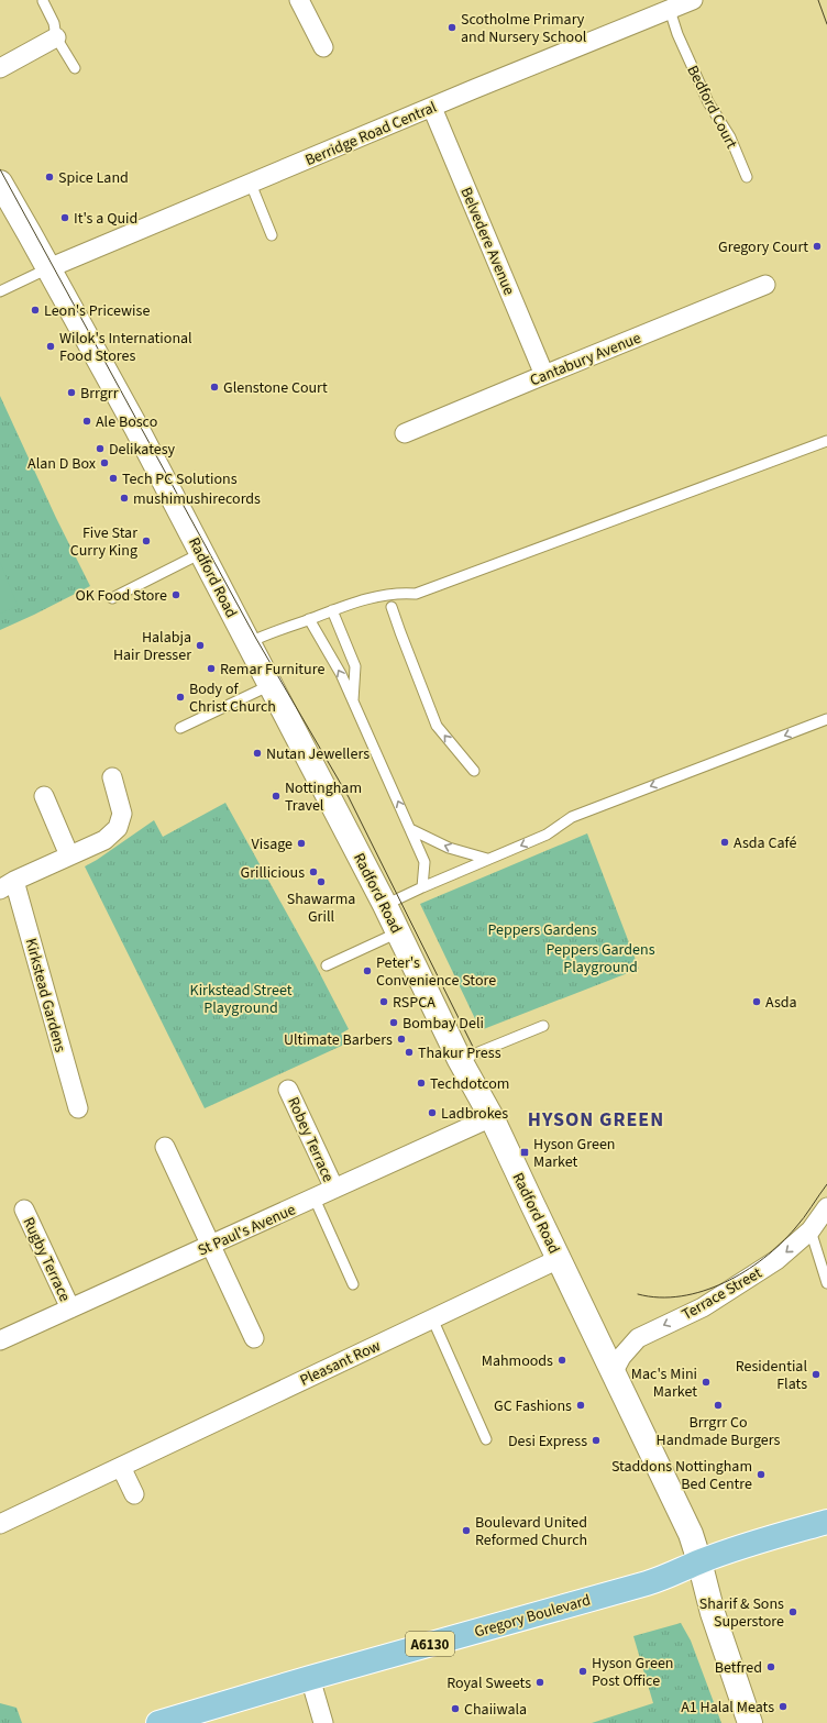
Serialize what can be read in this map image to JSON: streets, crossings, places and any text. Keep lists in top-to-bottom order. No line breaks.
{"streets":{"main road":["Gregory Boulevard","A6130"],"street":["Berridge Road Central","Belvedere Avenue","Cantabury Avenue","Radford Road","Kirkstead Gardens","Robey Terrace","St Paul's Avenue","Rugby Terrace","Terrace Street","Pleasant Row"],"lane":["Bedford Court"]},"crossings":[["Bedford Court","Berridge Road Central"],["Berridge Road Central","Belvedere Avenue"],["Berridge Road Central","Radford Road"],["Belvedere Avenue","Cantabury Avenue"],["Radford Road","St Paul's Avenue"],["Radford Road","Terrace Street"],["Radford Road","Pleasant Row"],["Radford Road","Gregory Boulevard"],["Robey Terrace","St Paul's Avenue"],["St Paul's Avenue","Rugby Terrace"]],"one_way":["Terrace Street"],"districts":["HYSON GREEN"],"parks":["Peppers Gardens","Peppers Gardens Playground","Kirkstead Street Playground"],"places":{"other":["Scotholme Primary and Nursery School","Spice Land","It's a Quid","Gregory Court","Leon's Pricewise","Wilok's International Food Stores","Glenstone Court","Brrgrr","Ale Bosco","Delikatesy","Alan D Box","Tech PC Solutions","mushimushirecords","Five Star Curry King","OK Food Store","Halabja Hair Dresser","Remar Furniture","Body of Christ Church","Nutan Jewellers","Nottingham Travel","Asda Café","Visage","Grillicious","Shawarma Grill","Peter's Convenience Store","RSPCA","Asda","Bombay Deli","Ultimate Barbers","Thakur Press","Techdotcom","Ladbrokes","Mahmoods","Residential Flats","Mac's Mini Market","GC Fashions","Brrgrr Co Handmade Burgers","Desi Express","Staddons Nottingham Bed Centre","Boulevard United Reformed Church","Sharif & Sons Superstore","Betfred","Hyson Green Post Office","Royal Sweets","A1 Halal Meats","Chaiiwala"],"transit":["Hyson Green Market"]}}
